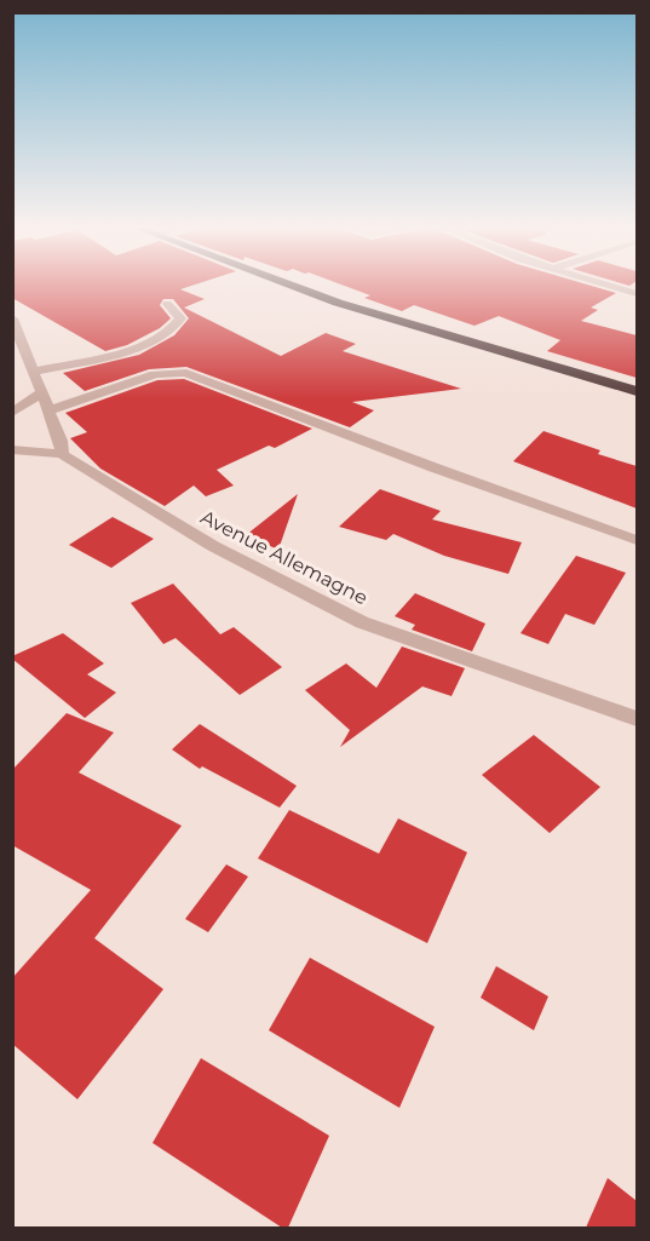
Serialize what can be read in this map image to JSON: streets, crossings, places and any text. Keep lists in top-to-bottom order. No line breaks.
{"streets":{"street":["Avenue Allemagne"]}}
